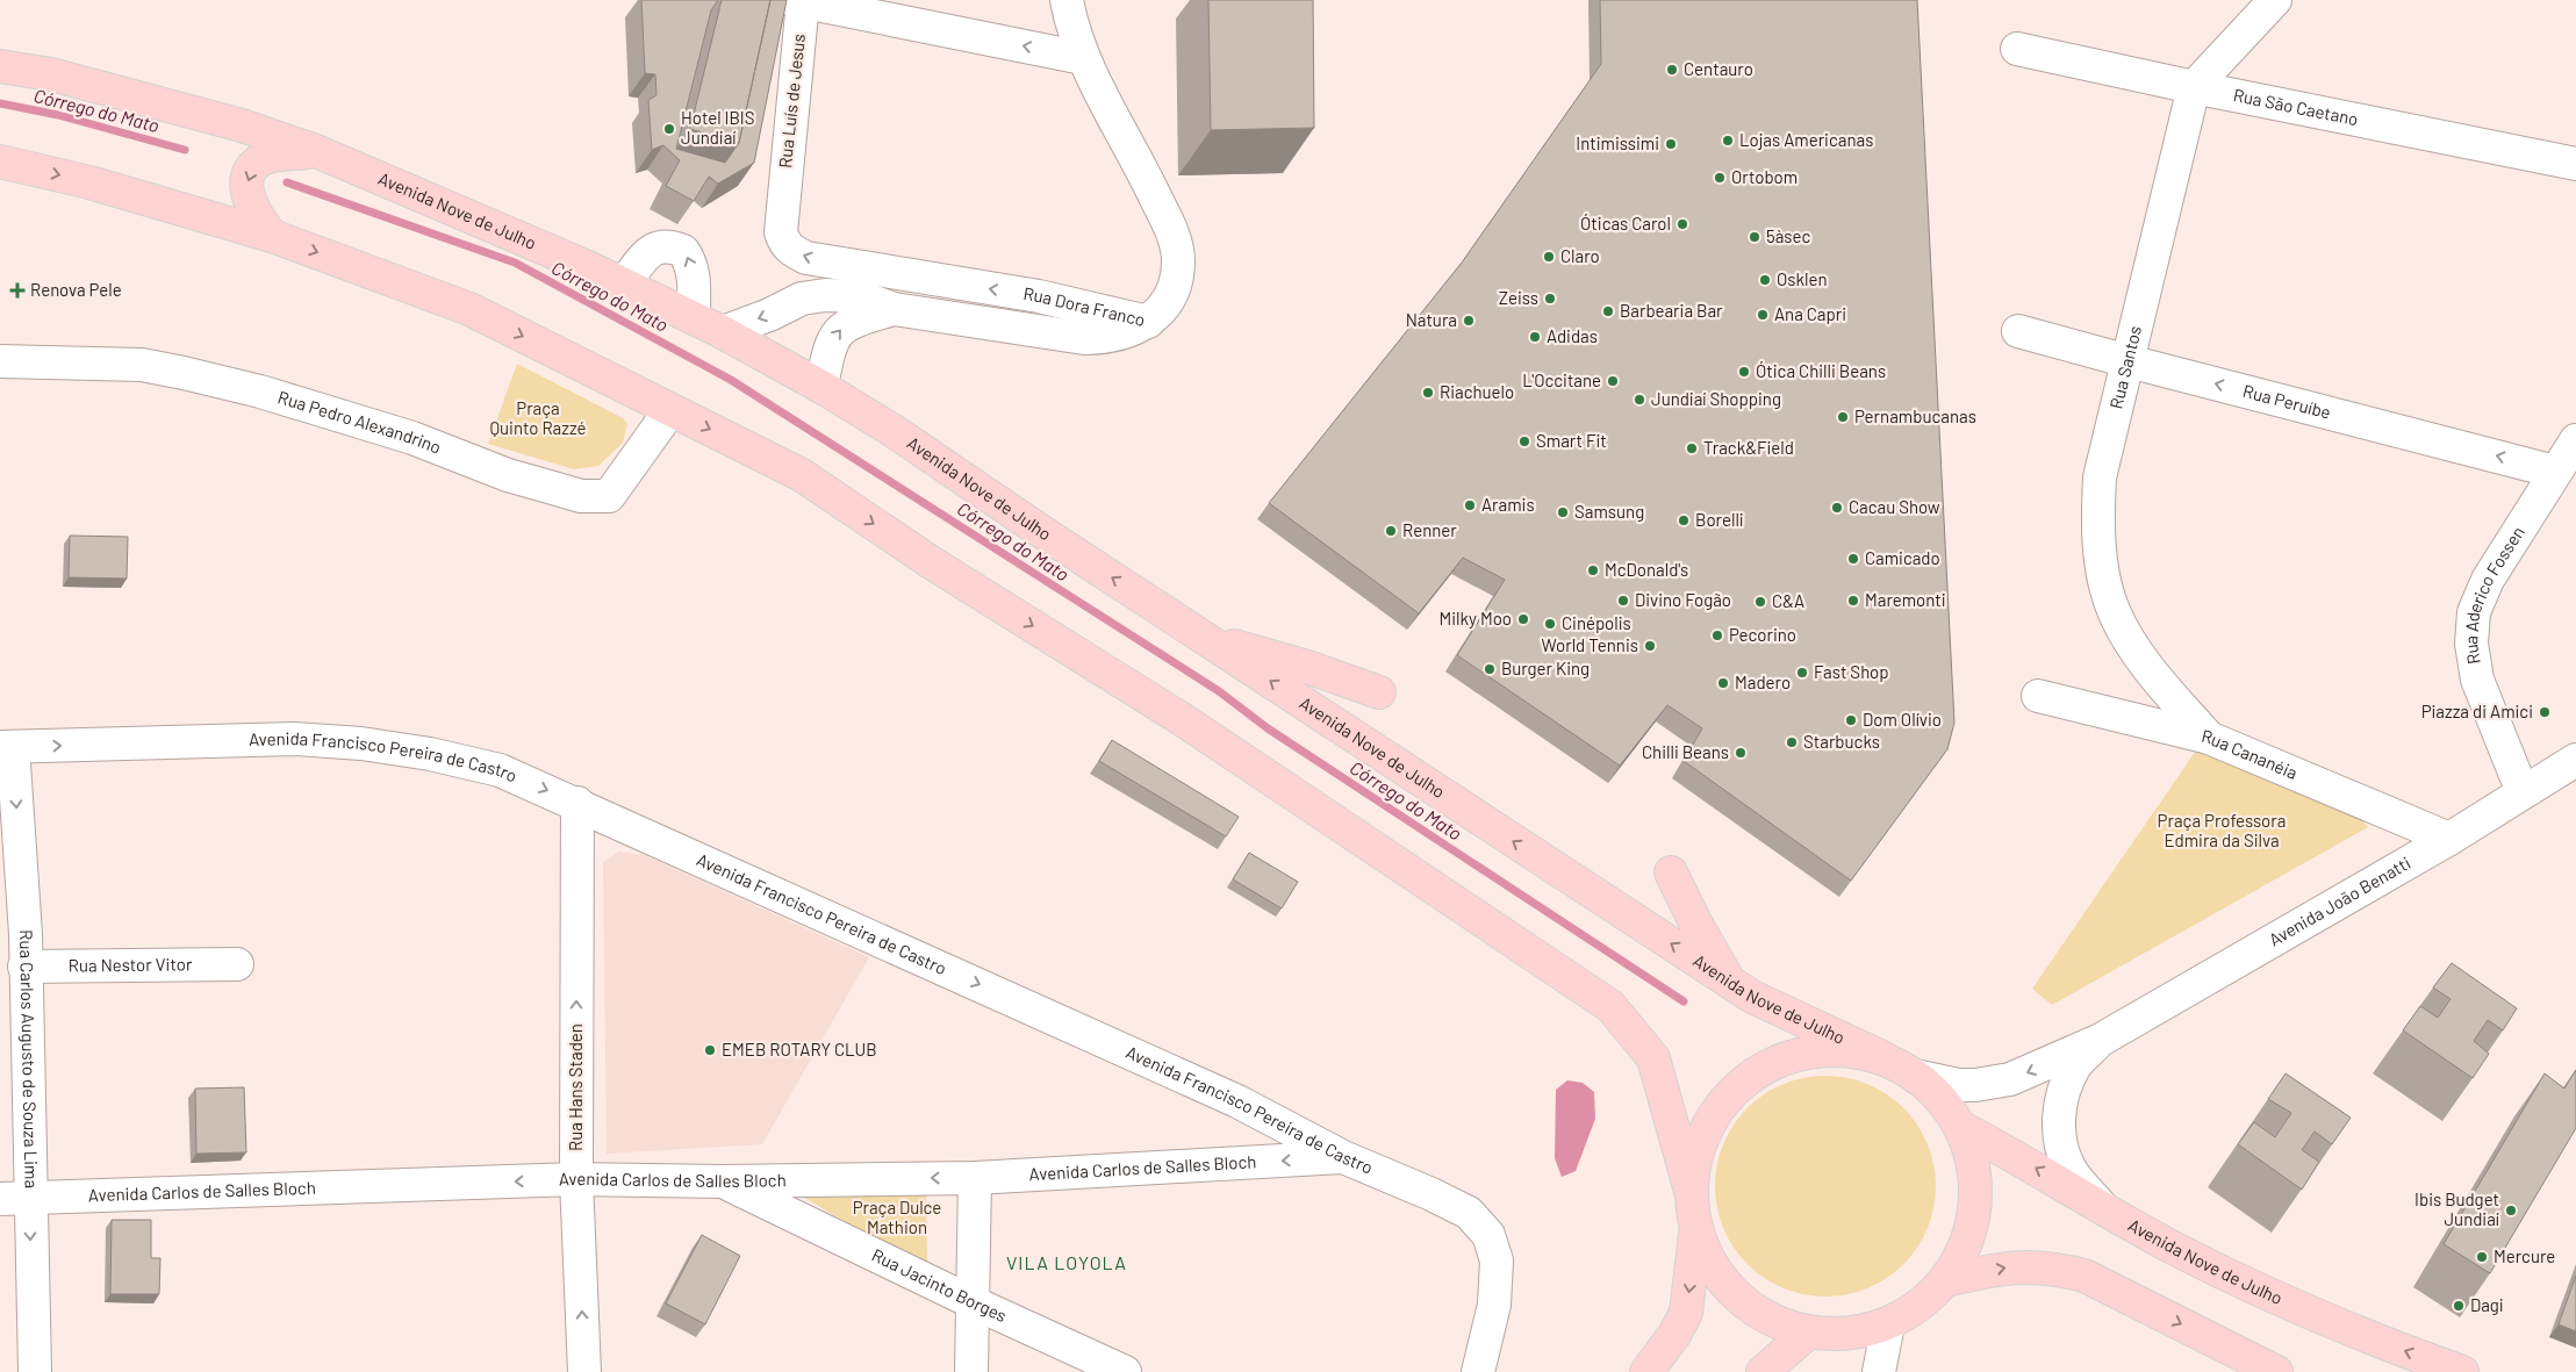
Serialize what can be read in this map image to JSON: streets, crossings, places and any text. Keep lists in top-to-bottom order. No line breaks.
{"streets":{"main road":["Avenida Nove de Julho"],"street":["Rua Luís de Jesus","Rua São Caetano","Rua Dora Franco","Rua Santos","Rua Peruíbe","Rua Pedro Alexandrino","Rua Aderico Fossen","Rua Cananéia","Avenida Francisco Pereira de Castro","Avenida João Benatti","Rua Nestor Vitor","Rua Carlos Augusto de Souza Lima","Rua Hans Staden","Avenida Carlos de Salles Bloch","Rua Jacinto Borges"]},"crossings":[["Rua Luís de Jesus","Rua Dora Franco"],["Rua São Caetano","Rua Santos"],["Avenida Nove de Julho","Avenida João Benatti"],["Rua Santos","Rua Peruíbe"],["Rua Santos","Rua Cananéia"],["Rua Peruíbe","Rua Aderico Fossen"],["Rua Aderico Fossen","Avenida João Benatti"],["Rua Cananéia","Avenida João Benatti"],["Avenida Francisco Pereira de Castro","Rua Carlos Augusto de Souza Lima"],["Avenida Francisco Pereira de Castro","Rua Hans Staden"],["Avenida Francisco Pereira de Castro","Avenida Carlos de Salles Bloch"],["Rua Nestor Vitor","Rua Carlos Augusto de Souza Lima"],["Rua Carlos Augusto de Souza Lima","Avenida Carlos de Salles Bloch"],["Rua Hans Staden","Avenida Carlos de Salles Bloch"],["Avenida Carlos de Salles Bloch","Rua Jacinto Borges"]],"one_way":["Rua Peruíbe","Avenida Francisco Pereira de Castro","Rua Carlos Augusto de Souza Lima","Rua Hans Staden","Avenida Carlos de Salles Bloch"],"districts":["VILA LOYOLA"],"water":["Córrego do Mato"],"parks":["Praça Quinto Razzé","Praça Professora Edmira da Silva","Praça Dulce Mathion"],"places":{"other":["Centauro","Hotel IBIS Jundiaí","Lojas Americanas","Intimissimi","Ortobom","Óticas Carol","5àsec","Claro","Osklen","Zeiss","Barbearia Bar","Ana Capri","Natura","Adidas","Ótica Chilli Beans","L'Occitane","Riachuelo","Jundiaí Shopping","Pernambucanas","Smart Fit","Track&Field","Aramis","Cacau Show","Samsung","Borelli","Renner","Camicado","McDonald's","Divino Fogão","Maremonti","C&A","Milky Moo","Cinépolis","Pecorino","World Tennis","Burger King","Fast Shop","Madero","Piazza di Amici","Dom Olívio","Starbucks","Chilli Beans","EMEB ROTARY CLUB","Ibis Budget Jundiaí","Mercure","Dagi"],"health":["Renova Pele"]}}
